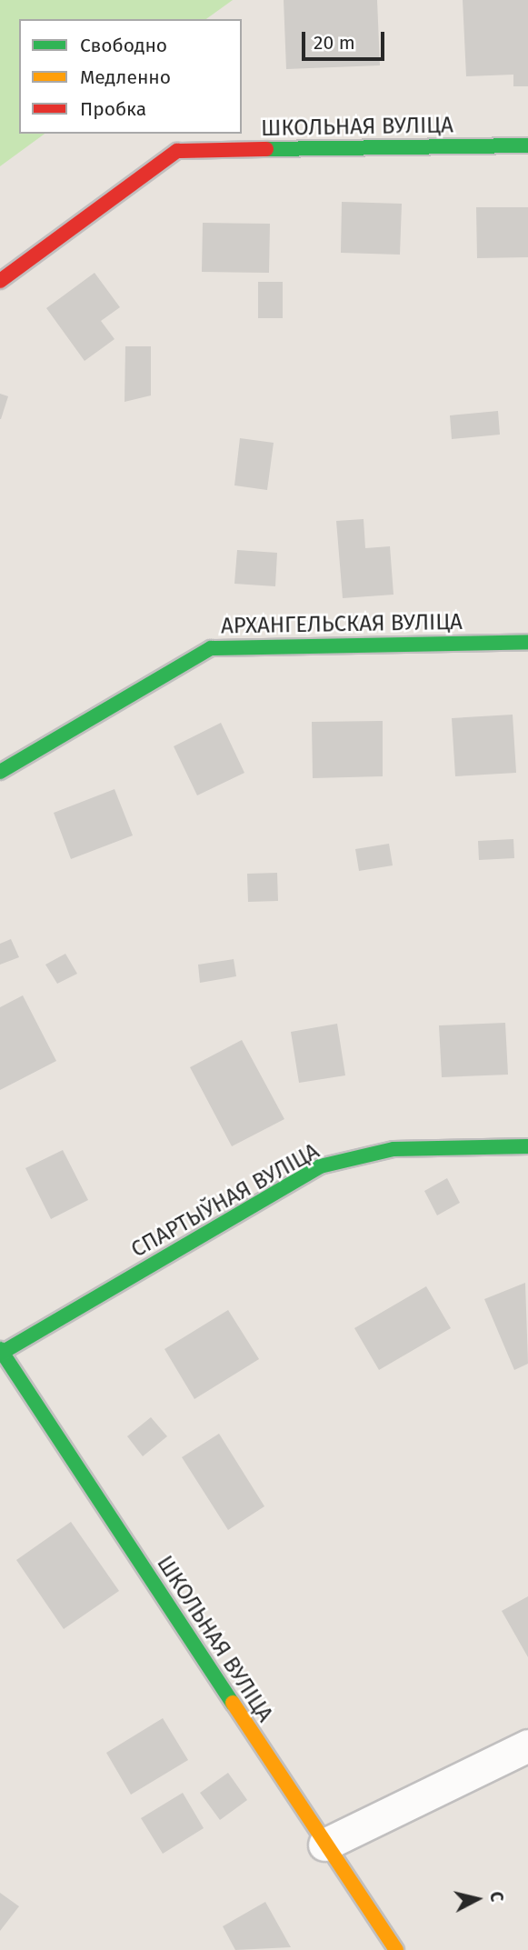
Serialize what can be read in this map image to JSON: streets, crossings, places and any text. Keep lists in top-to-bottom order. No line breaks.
{"streets":{"street":["ШКОЛЬНАЯ ВУЛІЦА","АРХАНГЕЛЬСКАЯ ВУЛІЦА","СПАРТЫЎНАЯ ВУЛІЦА"]},"crossings":[["ШКОЛЬНАЯ ВУЛІЦА","СПАРТЫЎНАЯ ВУЛІЦА"]],"legend":["Свободно","Медленно","Пробка"],"scale_bar":"20 m","north":"right"}
